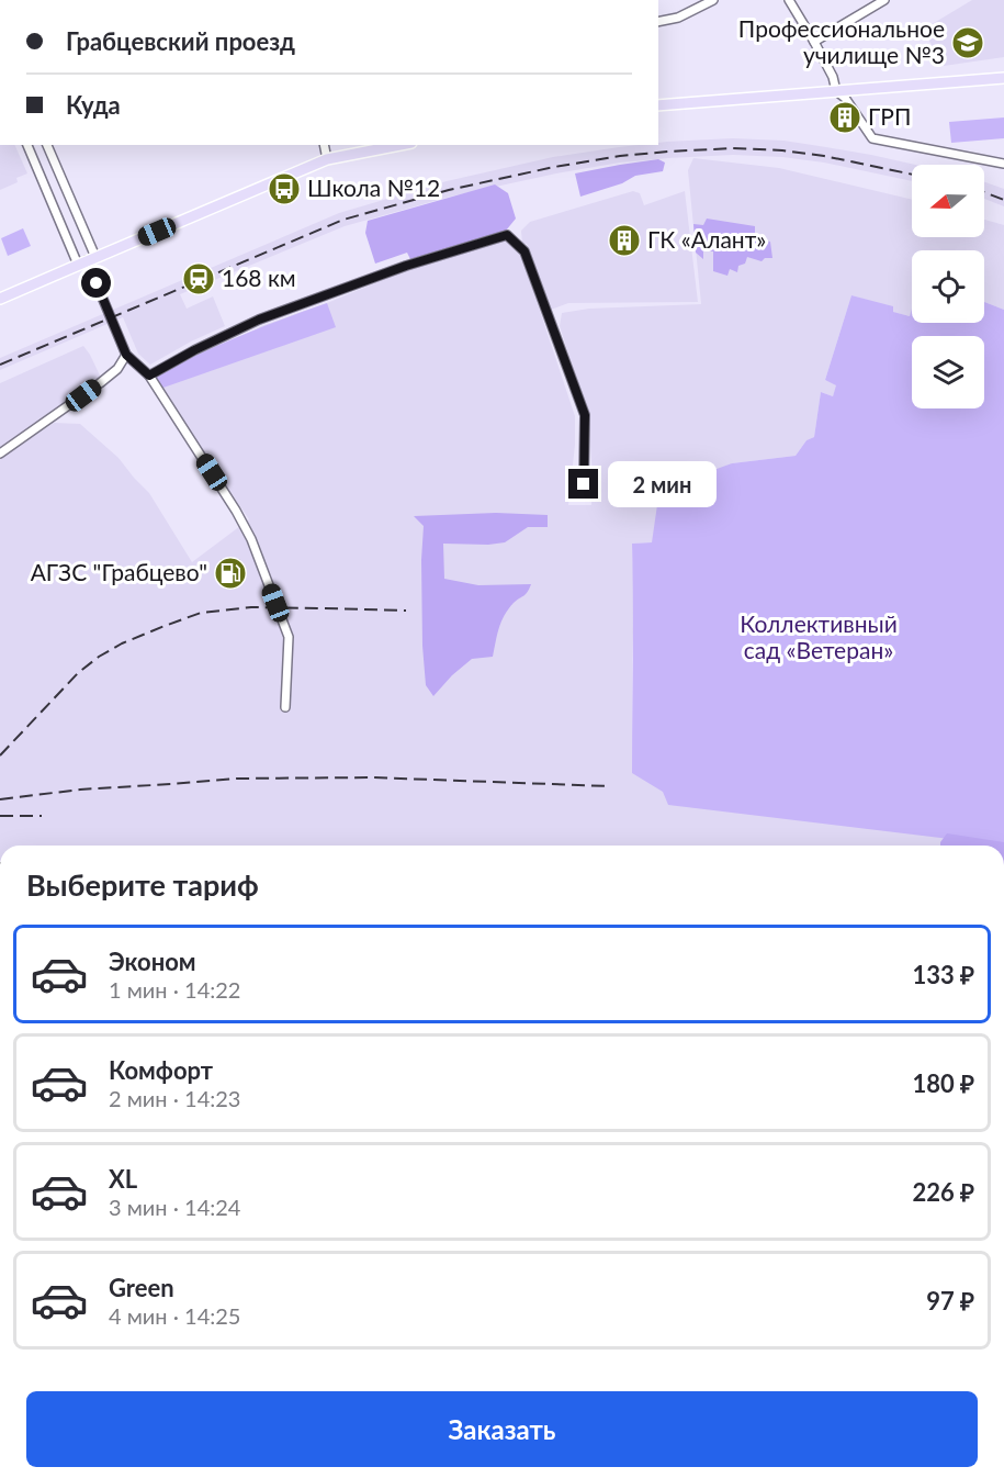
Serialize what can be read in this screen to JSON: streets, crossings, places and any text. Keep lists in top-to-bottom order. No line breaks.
{"parks":["Коллективный сад «Ветеран»"],"places":{"school or university":["Профессиональное училище №3"],"building":["ГРП","ГК «Алант»"],"bus stop":["Школа №12"],"station":["168 км"],"fuel station":["АГЗС \"Грабцево\""]},"north":"left","page":{"banner":["Грабцевский проезд","Куда"],"bubble":"2 мин","heading":"Выберите тариф","list":[{"name":"Эконом","note":"1 мин · 14:22","value":"133 ₽"},{"name":"Комфорт","note":"2 мин · 14:23","value":"180 ₽"},{"name":"XL","note":"3 мин · 14:24","value":"226 ₽"},{"name":"Green","note":"4 мин · 14:25","value":"97 ₽"}],"buttons":"Заказать"}}
